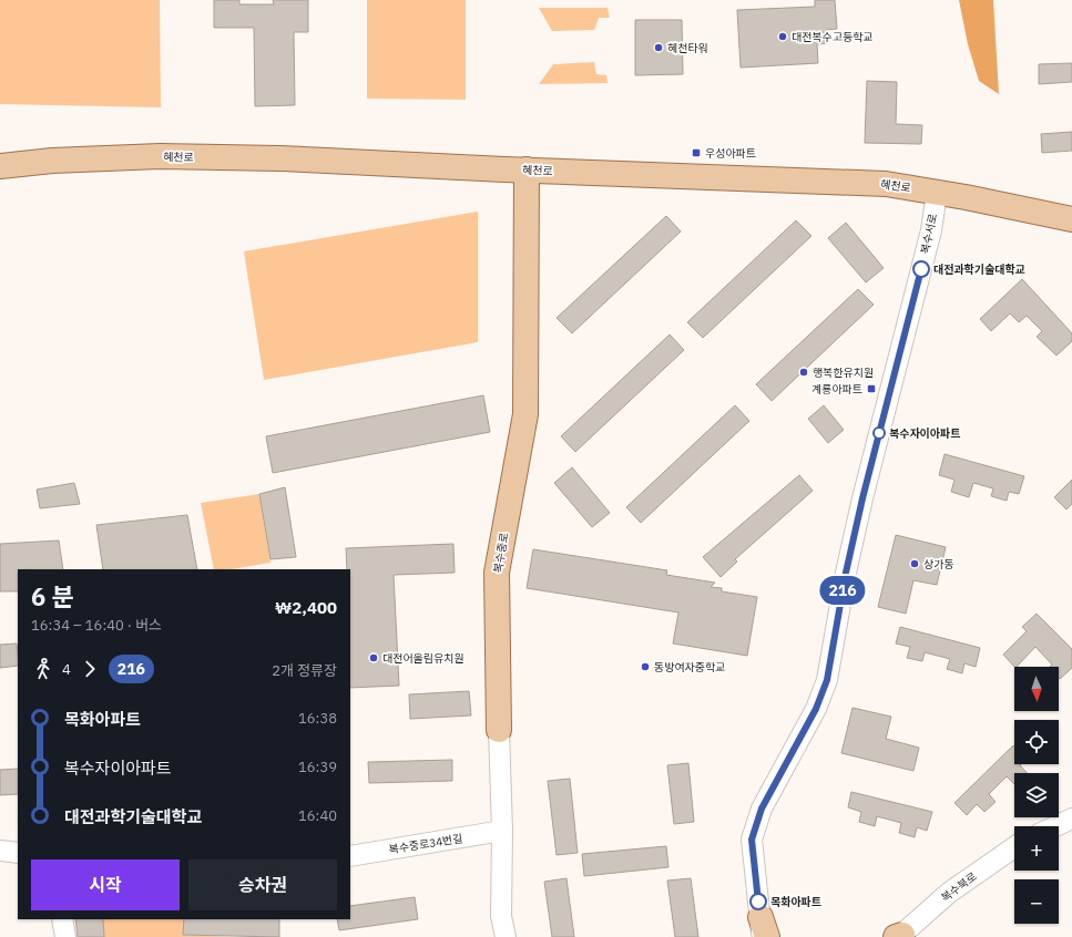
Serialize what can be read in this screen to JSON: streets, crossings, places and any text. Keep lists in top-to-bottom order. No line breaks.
{"streets":{"main road":["혜천로","복수중로"],"street":["복수서로","복수중로34번길","복수북로"]},"crossings":[["혜천로","복수서로"],["혜천로","복수중로"],["복수중로","복수중로34번길"]],"places":{"other":["대전복수고등학교","혜천타워","대전과학기술대학교","행복한유치원","복수자이아파트","상가동","대전어울림유치원","동방여자중학교","목화아파트"],"transit":["우성아파트","계룡아파트"]},"lines":["bus line 216"],"north":"bottom","page":{"on_map":"216","heading":["6 분","16:34 – 16:40 · 버스","₩2,400"],"legs":["4","216","2개 정류장"],"map_buttons":["+","−"],"list":[{"name":"목화아파트","value":"16:38"},{"name":"복수자이아파트","value":"16:39"},{"name":"대전과학기술대학교","value":"16:40"}],"buttons":["시작","승차권"]}}
